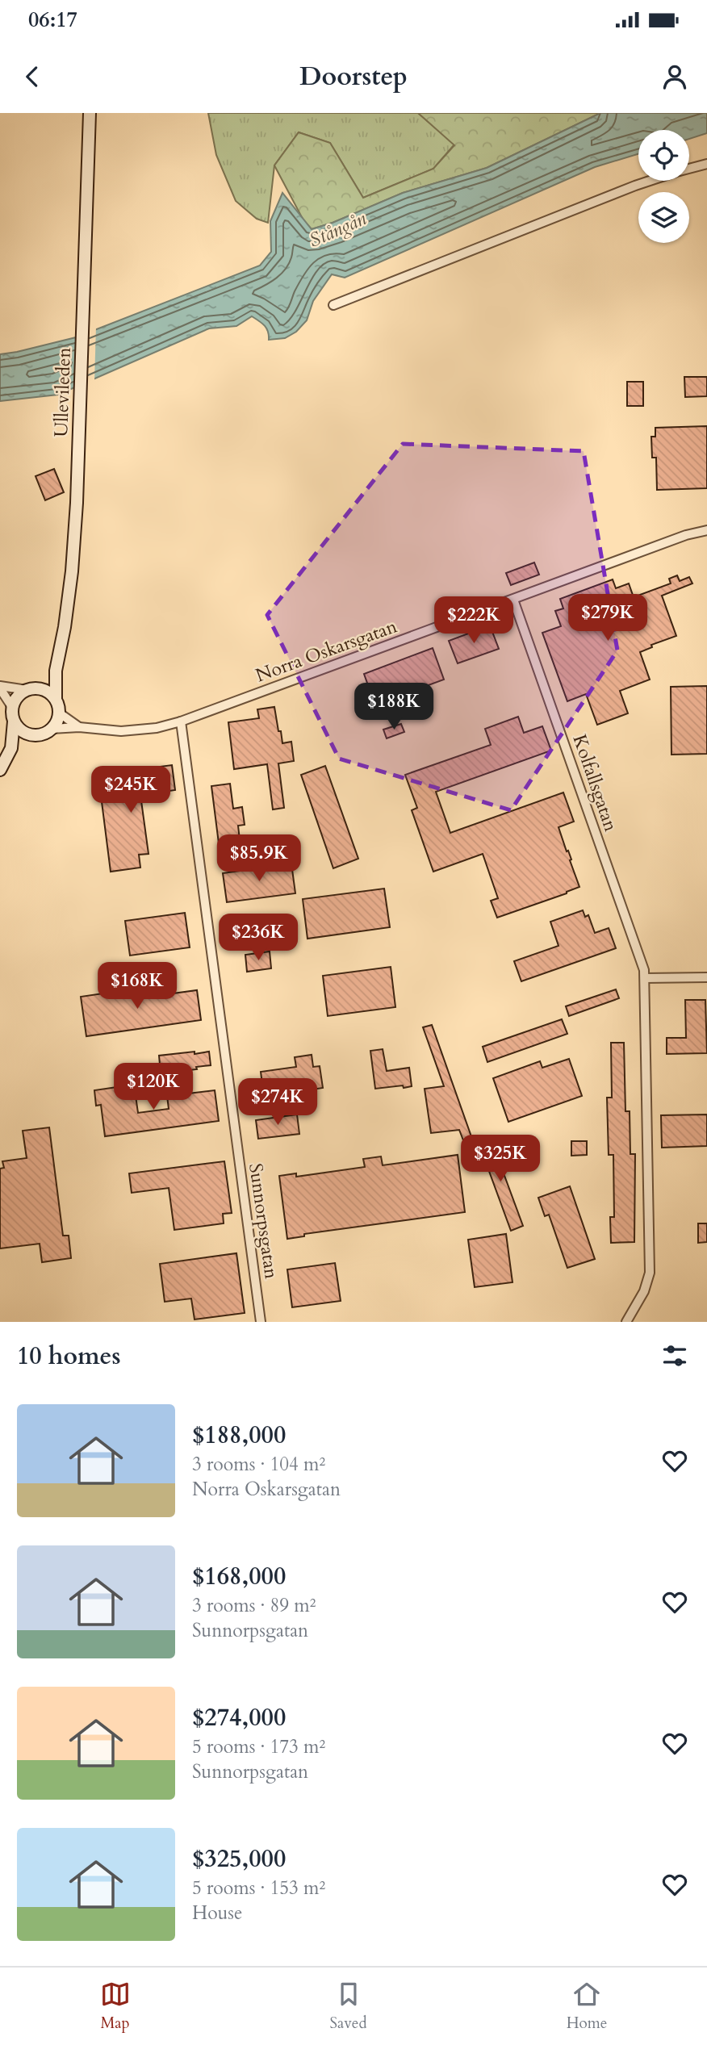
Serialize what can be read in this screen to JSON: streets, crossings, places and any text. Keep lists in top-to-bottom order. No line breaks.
{"streets":{"main road":["Ullevileden"],"street":["Norra Oskarsgatan","Kolfallsgatan","Sunnorpsgatan"]},"crossings":[["Ullevileden","Norra Oskarsgatan"],["Norra Oskarsgatan","Kolfallsgatan"],["Norra Oskarsgatan","Sunnorpsgatan"]],"water":["Stångån"],"page":{"status":"06:17","header":"Doorstep","price":["$279K","$222K","$188K","$245K","$85.9K","$236K","$168K","$120K","$274K","$325K"],"heading":"10 homes","list":[{"name":"$188,000","note":"3 rooms · 104 m² · Norra Oskarsgatan"},{"name":"$168,000","note":"3 rooms · 89 m² · Sunnorpsgatan"},{"name":"$274,000","note":"5 rooms · 173 m² · Sunnorpsgatan"},{"name":"$325,000","note":"5 rooms · 153 m² · House"}],"tabs":["Map","Saved","Home"]}}
